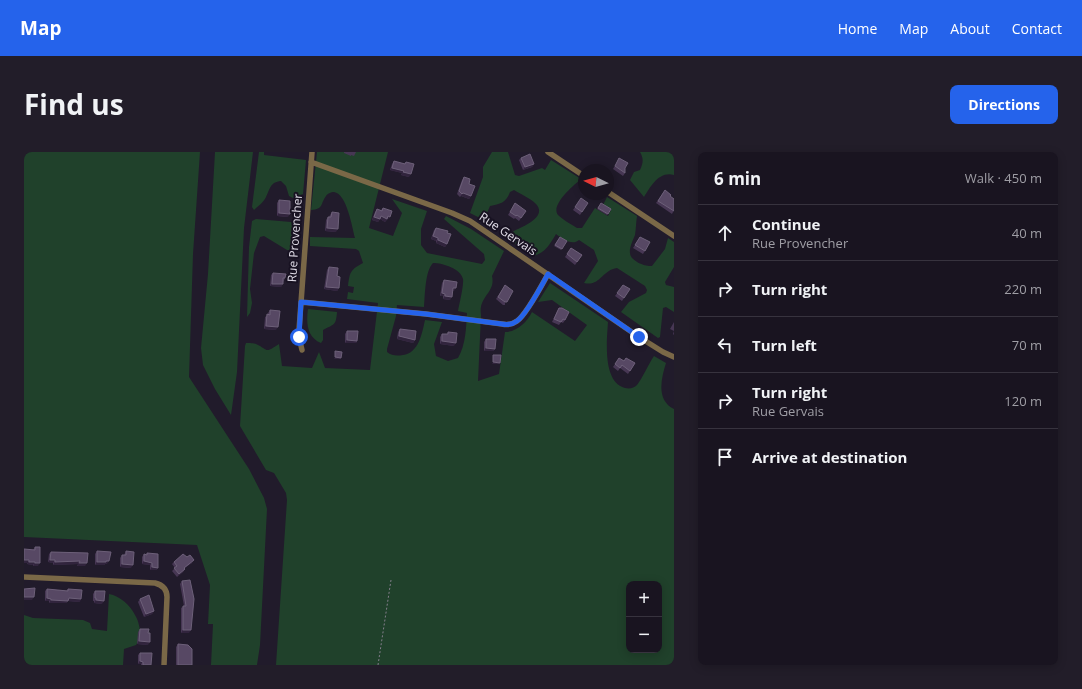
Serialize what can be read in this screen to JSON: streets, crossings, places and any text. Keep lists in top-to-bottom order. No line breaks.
{"streets":{"street":["Rue Gervais","Rue Provencher"]},"crossings":[["Rue Gervais","Rue Provencher"]],"north":"left","page":{"header":"Map","nav":["Home","Map","About","Contact"],"title":"Find us","buttons":"Directions","heading":["6 min","Walk · 450 m"],"list":[["Continue","Rue Provencher","40 m"],["Turn right","220 m"],["Turn left","70 m"],["Turn right","Rue Gervais","120 m"],"Arrive at destination"],"map_buttons":["+","−"]}}
